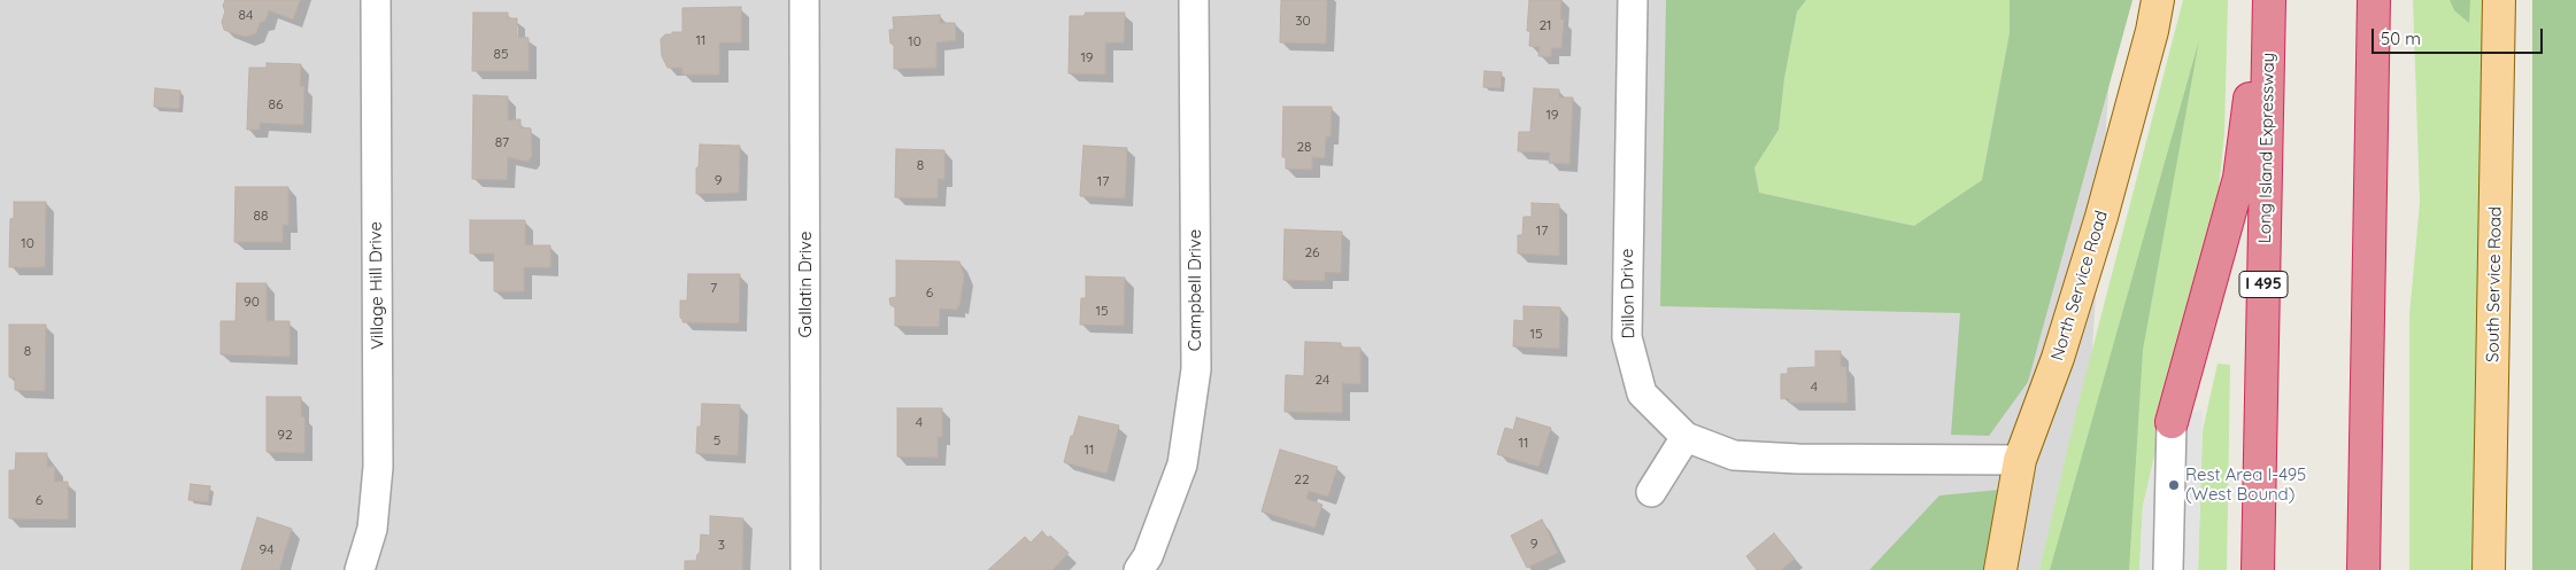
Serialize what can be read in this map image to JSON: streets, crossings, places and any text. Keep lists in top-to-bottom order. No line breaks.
{"streets":{"highway":["Long Island Expressway","I 495"],"main road":["South Service Road","North Service Road"],"street":["Gallatin Drive","Village Hill Drive","Campbell Drive","Dillon Drive"]},"crossings":[["North Service Road","Dillon Drive"]],"places":["Rest Area I-495 (West Bound)"],"house_numbers":["84","30","21","11","10","85","19","86","19","87","28","8","9","17","88","17","10","26","7","6","90","15","15","8","24","4","4","92","5","11","11","22","6","9","3","94"],"scale_bar":"50 m"}
